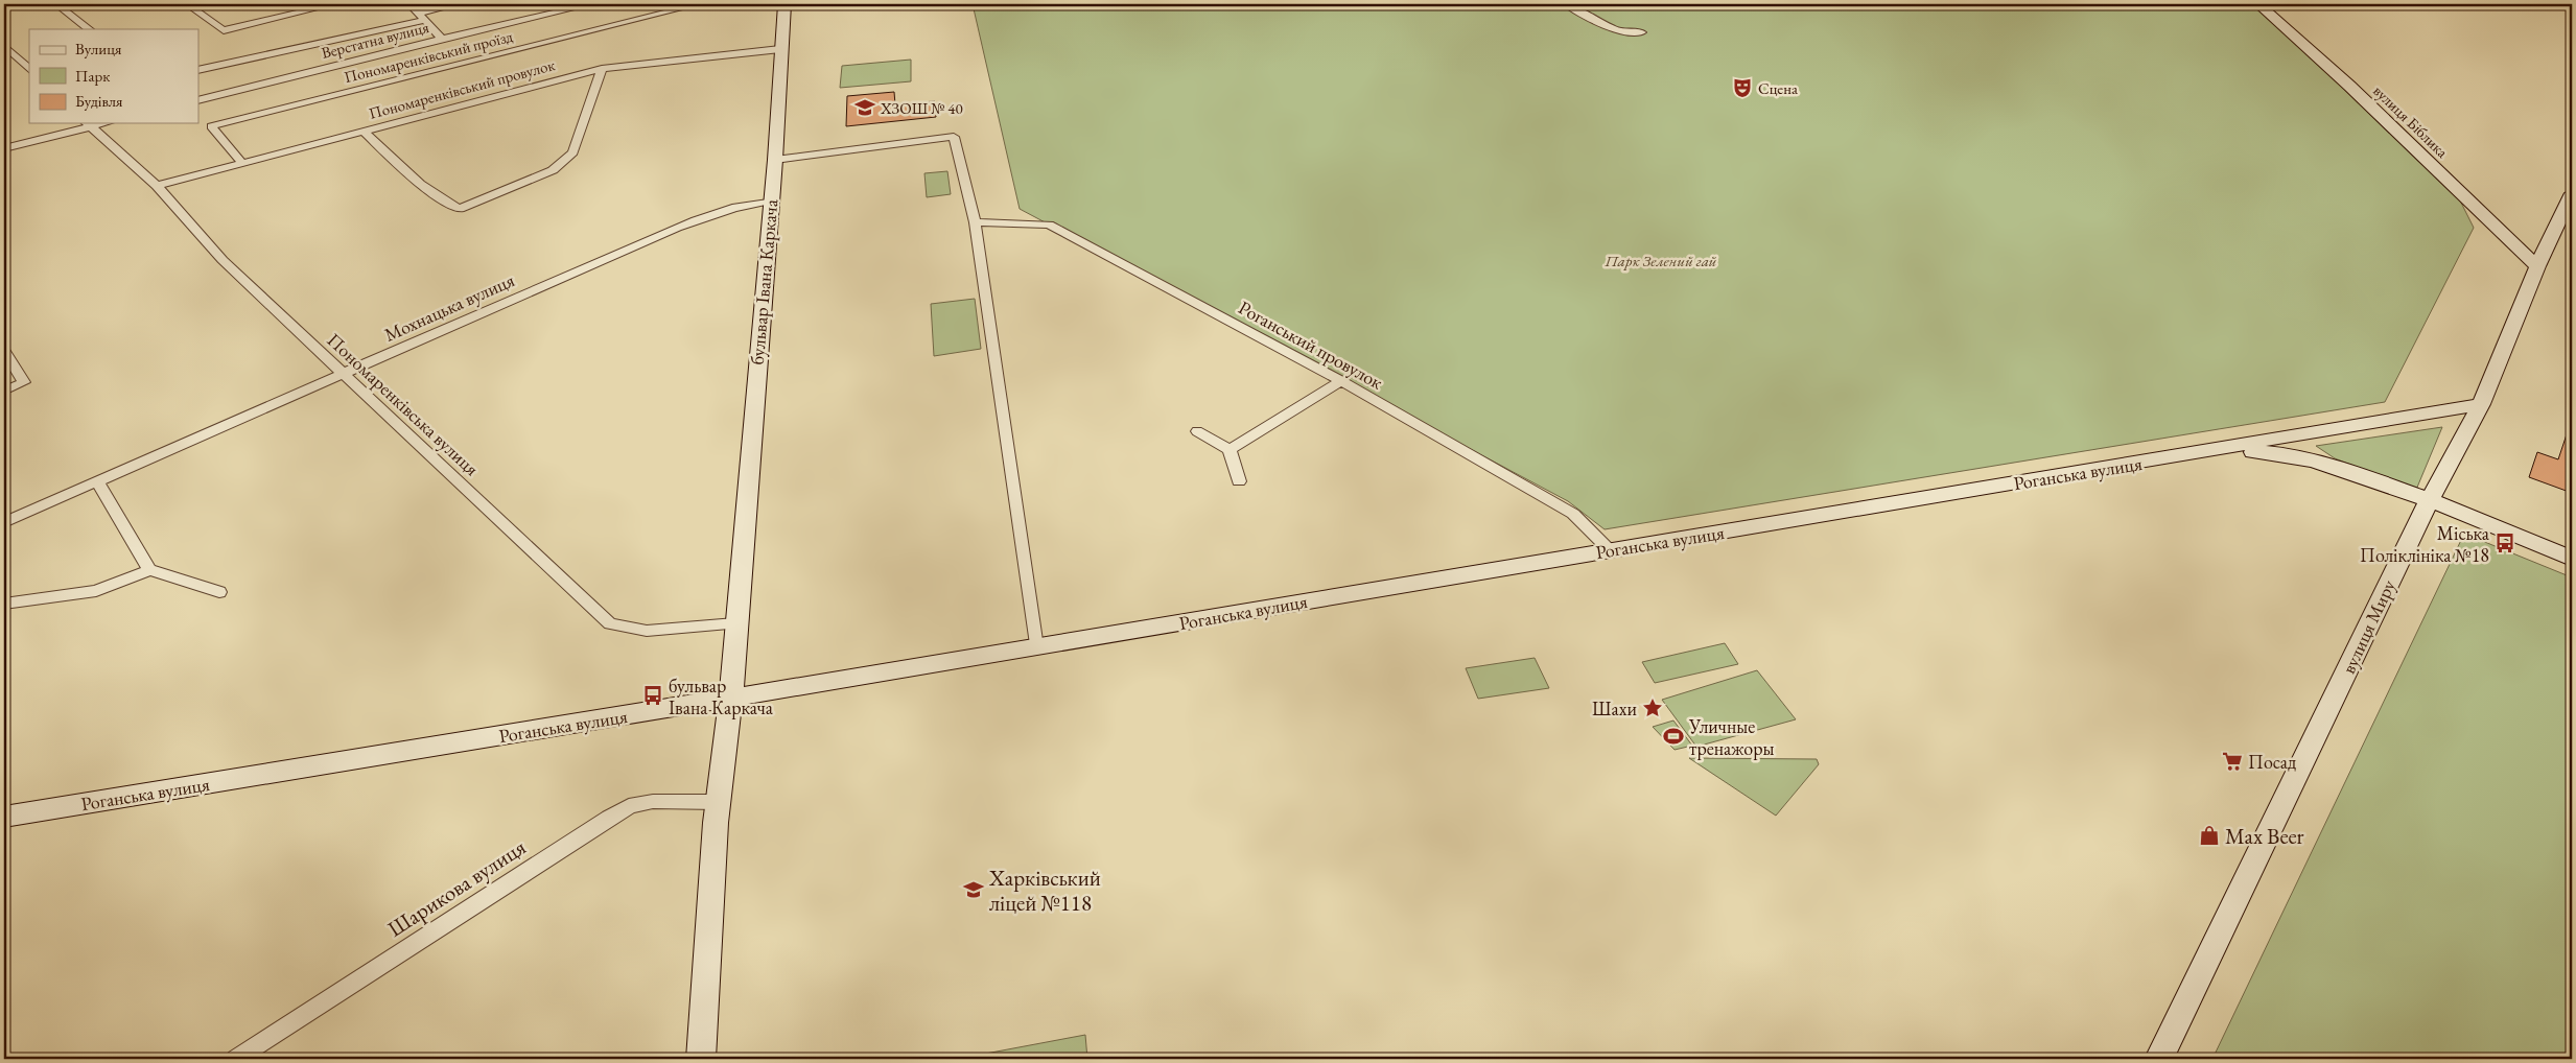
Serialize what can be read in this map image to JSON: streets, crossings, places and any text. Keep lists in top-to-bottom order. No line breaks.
{"streets":{"street":["Верстатна вулиця","Пономаренківський проїзд","Пономаренківський провулок","вулиця Біблика","бульвар Івана Каркача","Мохнацька вулиця","Роганський провулок","Пономаренківська вулиця","Роганська вулиця","вулиця Миру","Шарикова вулиця"]},"crossings":[["Пономаренківський проїзд","Пономаренківський провулок"],["Пономаренківський провулок","бульвар Івана Каркача"],["Пономаренківський провулок","Пономаренківська вулиця"],["вулиця Біблика","вулиця Миру"],["бульвар Івана Каркача","Мохнацька вулиця"],["бульвар Івана Каркача","Пономаренківська вулиця"],["бульвар Івана Каркача","Роганська вулиця"],["бульвар Івана Каркача","Шарикова вулиця"],["Мохнацька вулиця","Пономаренківська вулиця"],["Роганський провулок","Роганська вулиця"],["Роганська вулиця","вулиця Миру"]],"parks":["Парк Зелений гай"],"places":{"theatre":["Сцена"],"school or university":["ХЗОШ № 40","Харківський ліцей №118"],"bus stop":["Міська Поліклініка №18","бульвар Івана Каркача"],"place":["Шахи"],"sports":["Уличные тренажоры"],"supermarket":["Посад"],"shop":["Max Beer"]},"legend":["Вулиця","Парк","Будівля"]}
